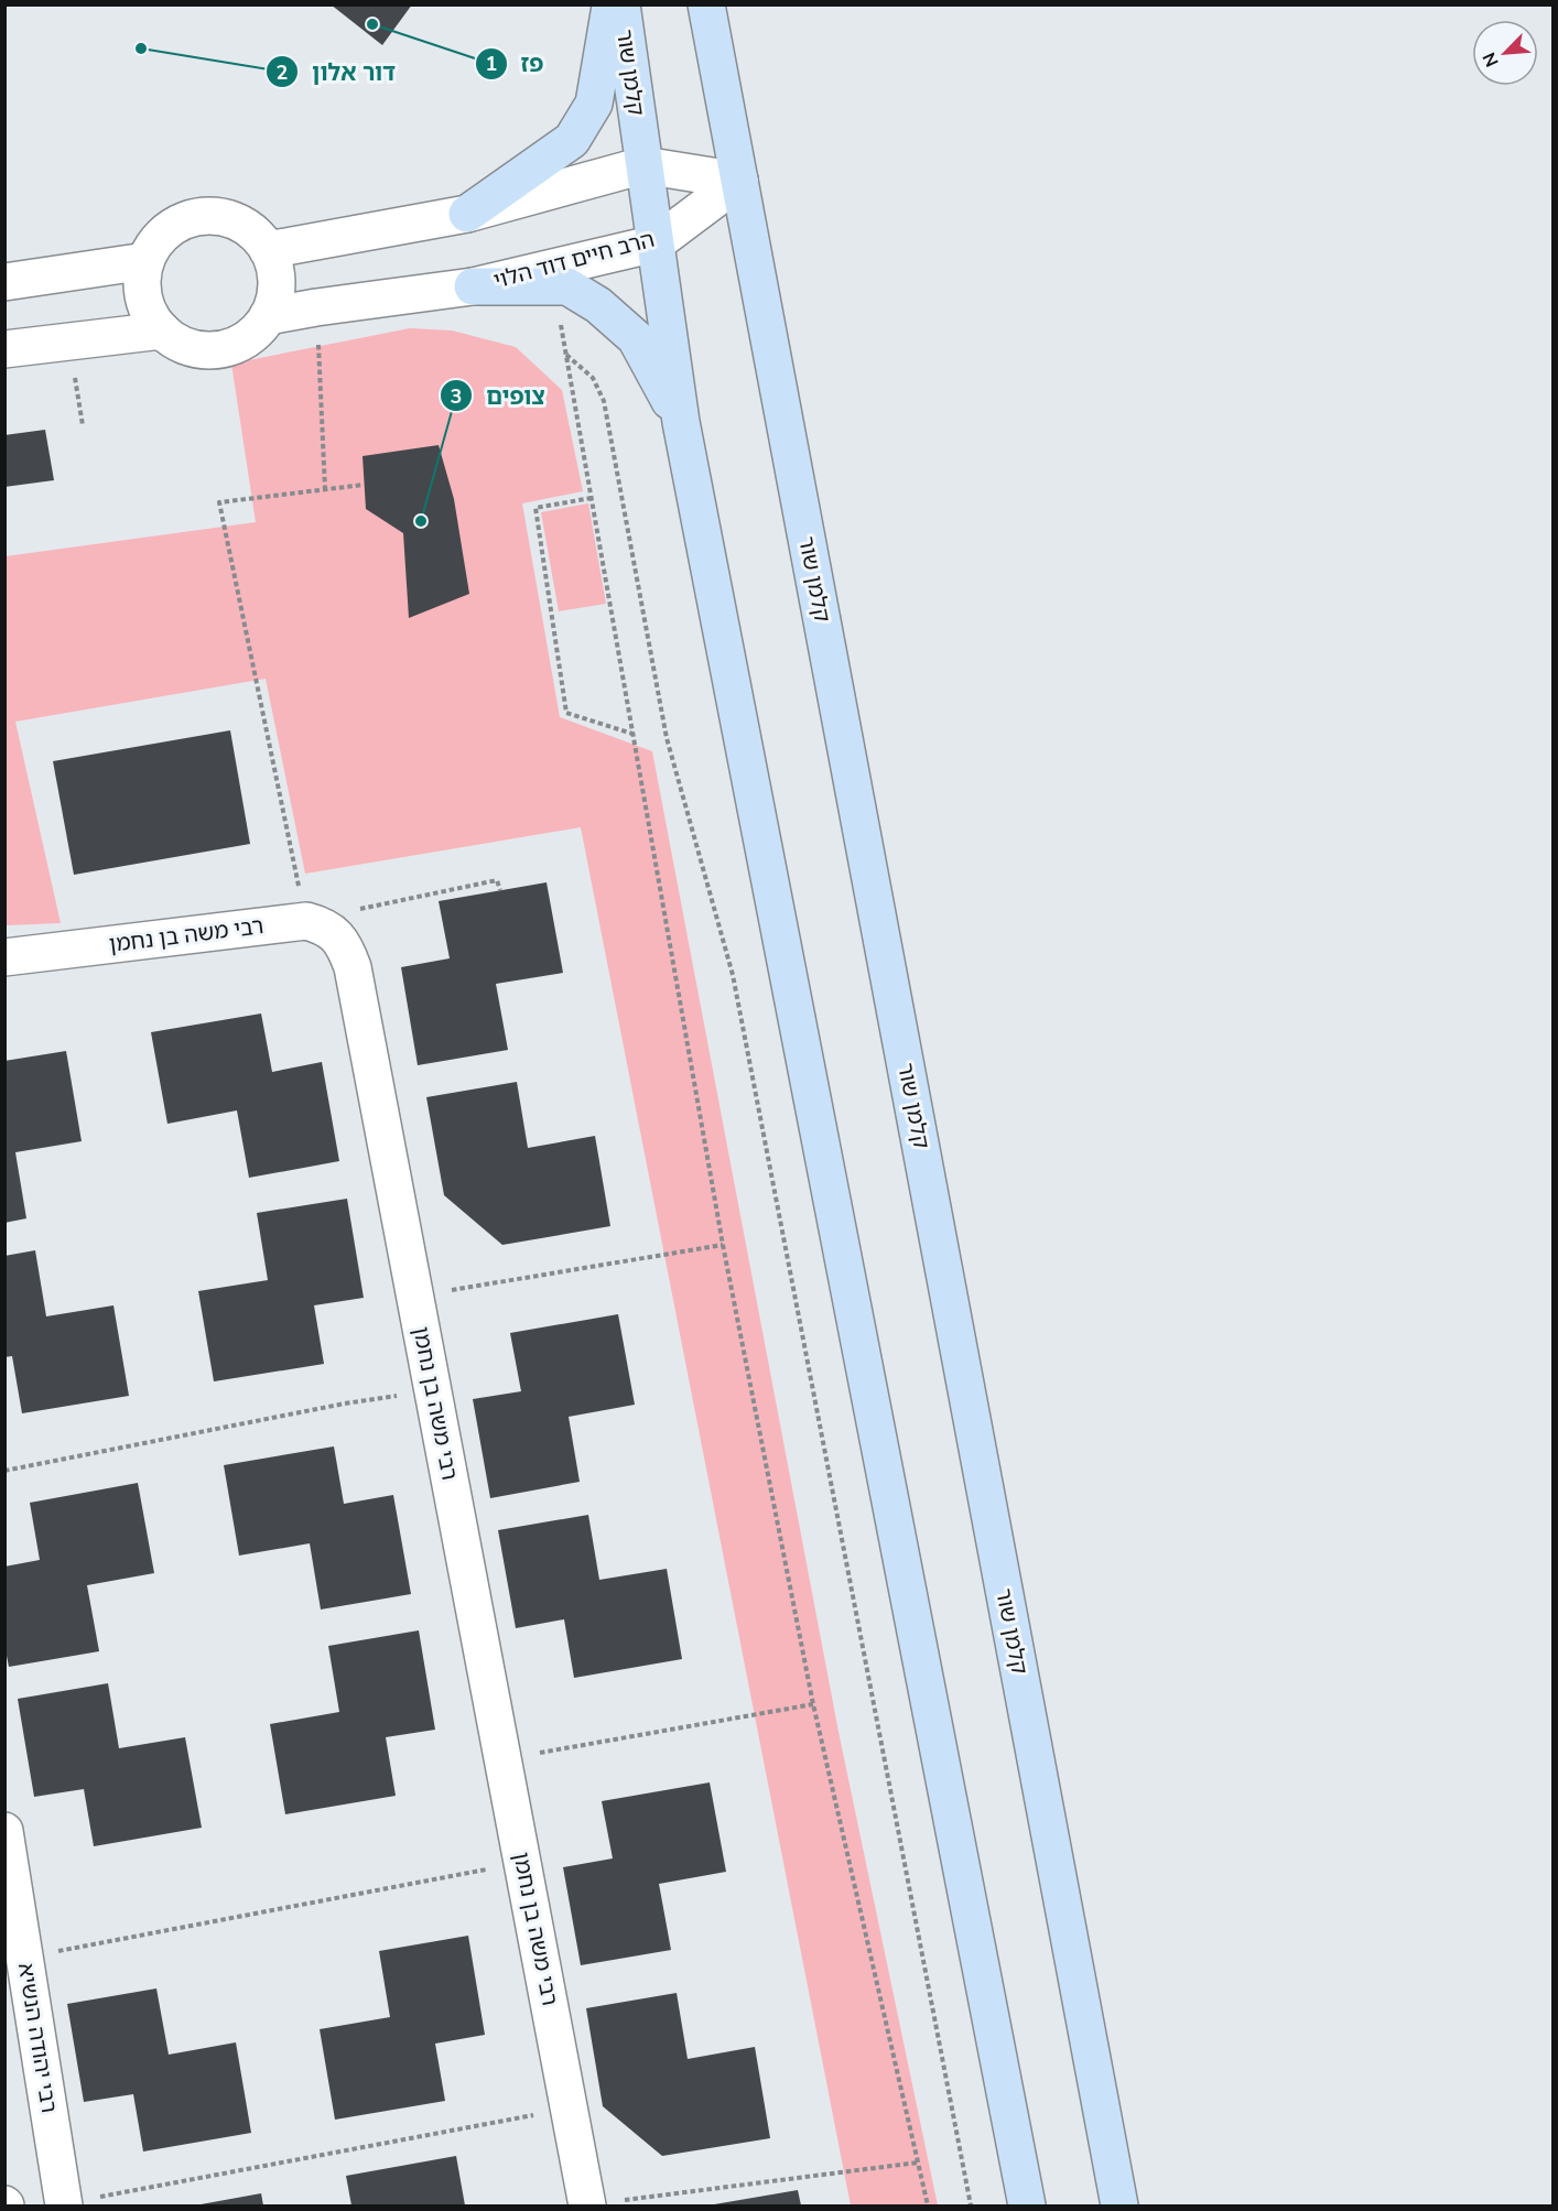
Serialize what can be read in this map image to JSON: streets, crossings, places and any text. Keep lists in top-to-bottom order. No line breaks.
{"streets":{"main road":["קלמן שור"],"street":["הרב חיים דוד הלוי","רבי משה בן נחמן","רבי יהודה הנשיא"]},"crossings":[["קלמן שור","הרב חיים דוד הלוי"]],"places":["פז","דור אלון","צופים"],"north":"bottom left"}
